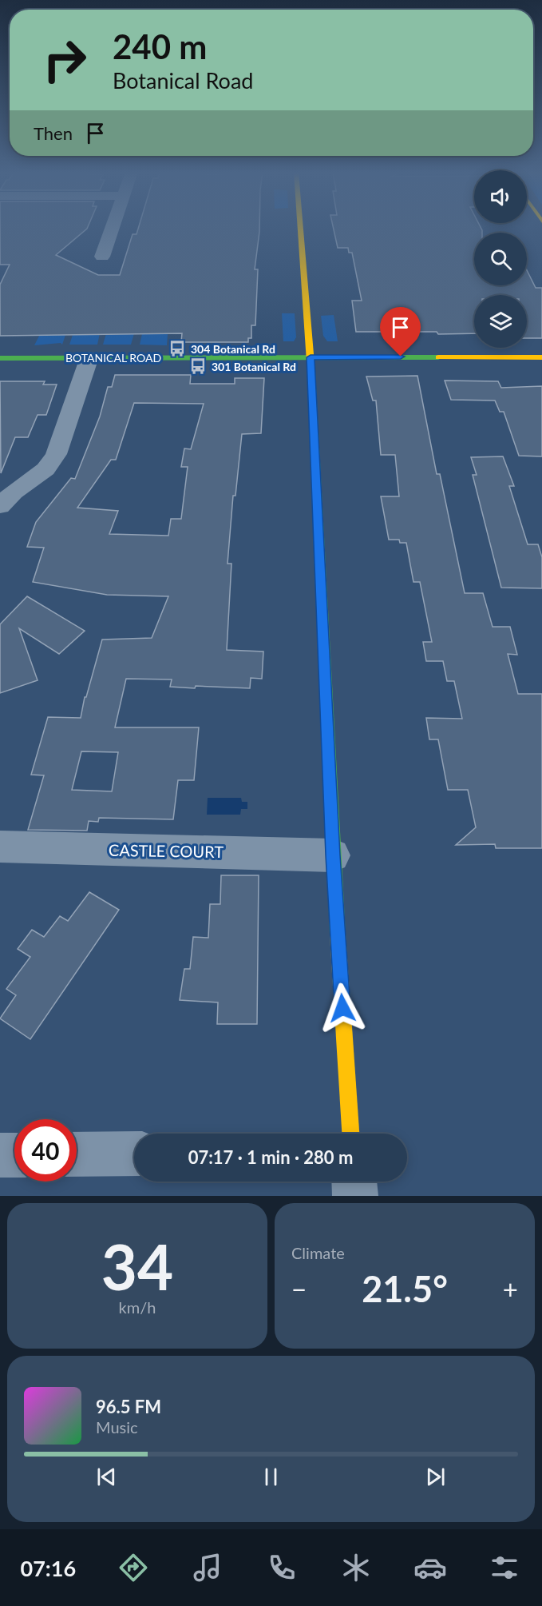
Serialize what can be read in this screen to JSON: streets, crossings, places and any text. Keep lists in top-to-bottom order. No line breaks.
{"streets":{"street":["BOTANICAL ROAD","CASTLE COURT"]},"places":{"bus stop":["304 Botanical Rd","301 Botanical Rd"]},"page":{"turn":["240 m","Botanical Road"],"then":"Then","limit":"40","trip":"07:17 · 1 min · 280 m","tile":[["34","km/h"],"Climate"],"heat":["−","21.5°","+"],"song":["96.5 FM","Music"],"tabs":"07:16"}}
